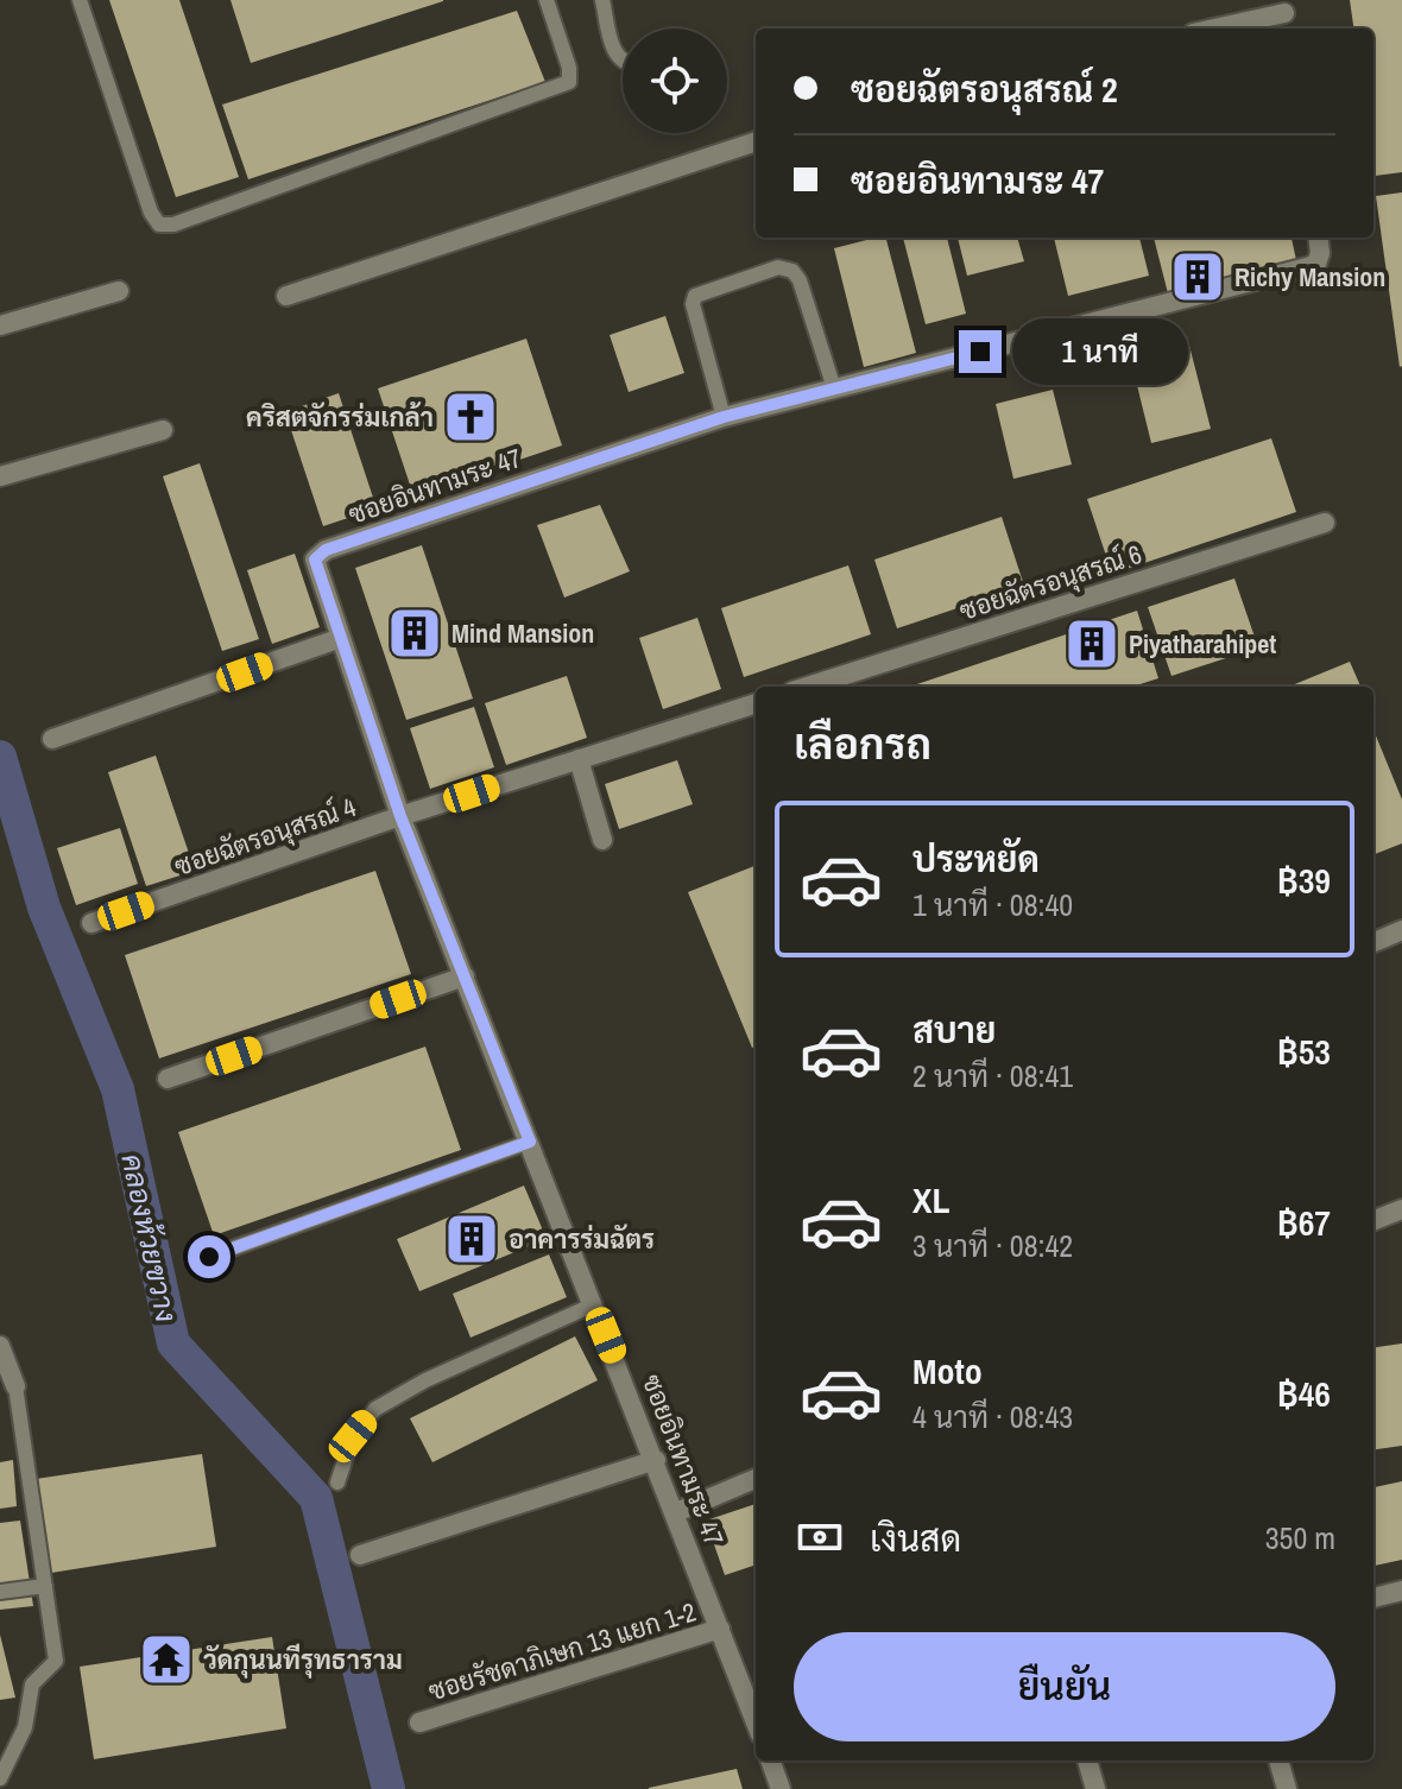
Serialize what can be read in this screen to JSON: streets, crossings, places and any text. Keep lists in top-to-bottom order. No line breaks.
{"streets":{"street":["ซอยอินทามระ 47","ซอยฉัตรอนุสรณ์ 6","ซอยฉัตรอนุสรณ์ 4","ซอยรัชดาภิเษก 13 แยก 1-2"]},"crossings":[["ซอยอินทามระ 47","ซอยฉัตรอนุสรณ์ 4"],["ซอยอินทามระ 47","ซอยรัชดาภิเษก 13 แยก 1-2"]],"water":["คลองห้วยขวาง"],"places":{"building":["Richy Mansion","Mind Mansion","Piyatharahipet","อาคารร่มฉัตร"],"church":["คริสตจักรร่มเกล้า"],"temple":["วัดกุนนทีรุทธาราม"]},"page":{"banner":["ซอยฉัตรอนุสรณ์ 2","ซอยอินทามระ 47"],"bubble":"1 นาที","heading":"เลือกรถ","list":[{"name":"ประหยัด","note":"1 นาที · 08:40","value":"฿39"},{"name":"สบาย","note":"2 นาที · 08:41","value":"฿53"},{"name":"XL","note":"3 นาที · 08:42","value":"฿67"},{"name":"Moto","note":"4 นาที · 08:43","value":"฿46"}],"pay":["เงินสด","350 m"],"buttons":"ยืนยัน"}}
